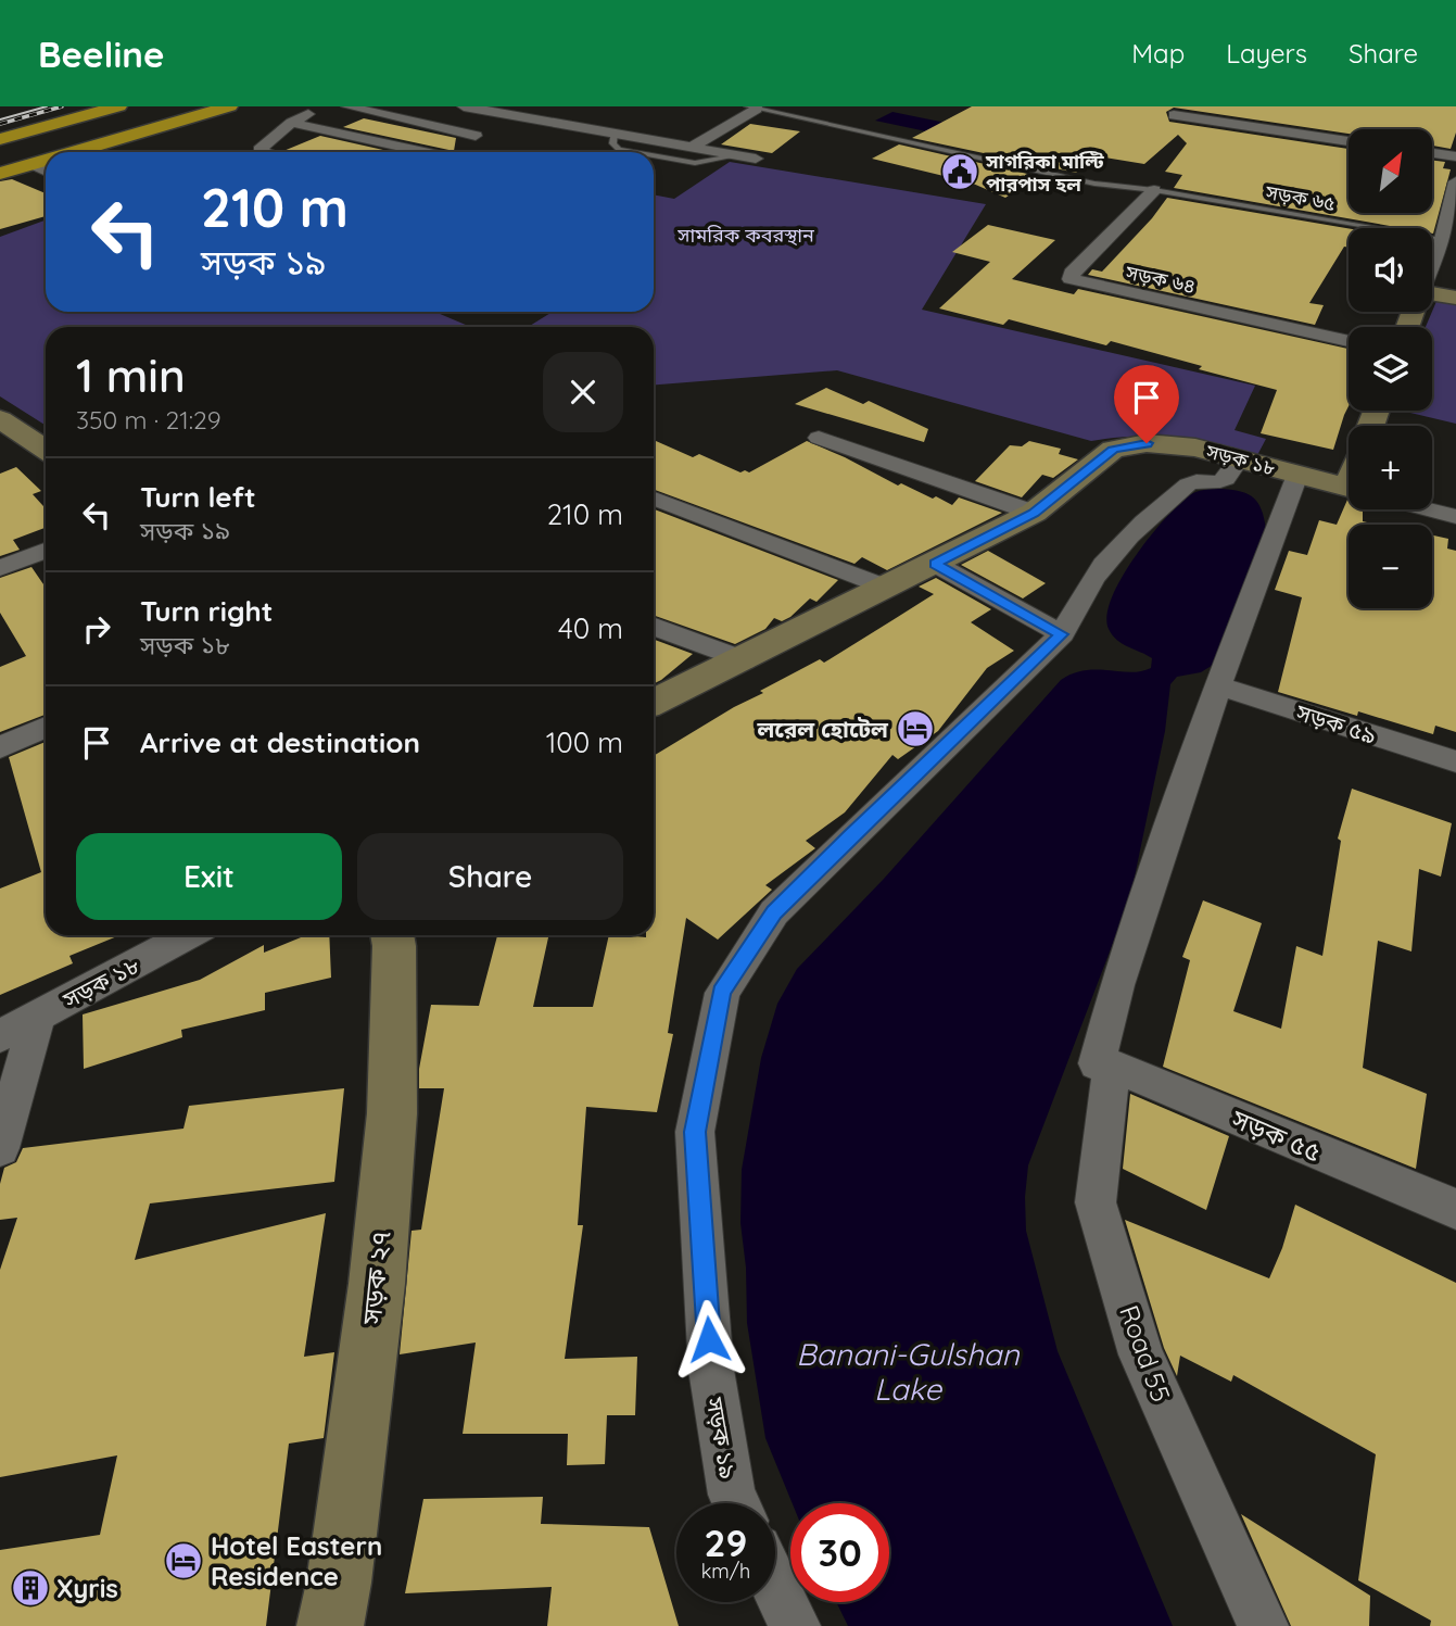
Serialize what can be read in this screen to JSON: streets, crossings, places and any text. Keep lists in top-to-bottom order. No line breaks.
{"streets":{"street":["সড়ক ৬৪","সড়ক ১৮","সড়ক ৫৯","সড়ক ৫৫","সড়ক ২৭","Road 55","সড়ক ১৯"],"lane":["সড়ক ৬৫"]},"crossings":[["সড়ক ৬৫","সড়ক ৬৪"],["সড়ক ১৮","Road 55"],["সড়ক ১৮","সড়ক ১৯"],["সড়ক ৫৯","Road 55"],["সড়ক ৫৫","Road 55"]],"water":["Banani-Gulshan Lake"],"parks":["সামরিক কবরস্থান"],"places":{"public building":["সাগরিকা মাল্টি পারপাস হল"],"hotel":["লরেল হোটেল","Hotel Eastern Residence"],"building":["Xyris"]},"north":"top right","page":{"header":"Beeline","nav":["Map","Layers","Share"],"map_buttons":["+","−"],"turn":["210 m","সড়ক ১৯"],"heading":["1 min","350 m · 21:29"],"list":[{"name":"Turn left","note":"সড়ক ১৯","value":"210 m"},{"name":"Turn right","note":"সড়ক ১৮","value":"40 m"},{"name":"Arrive at destination","value":"100 m"}],"buttons":["Exit","Share"],"speed":"29 km/h","limit":"30"}}
